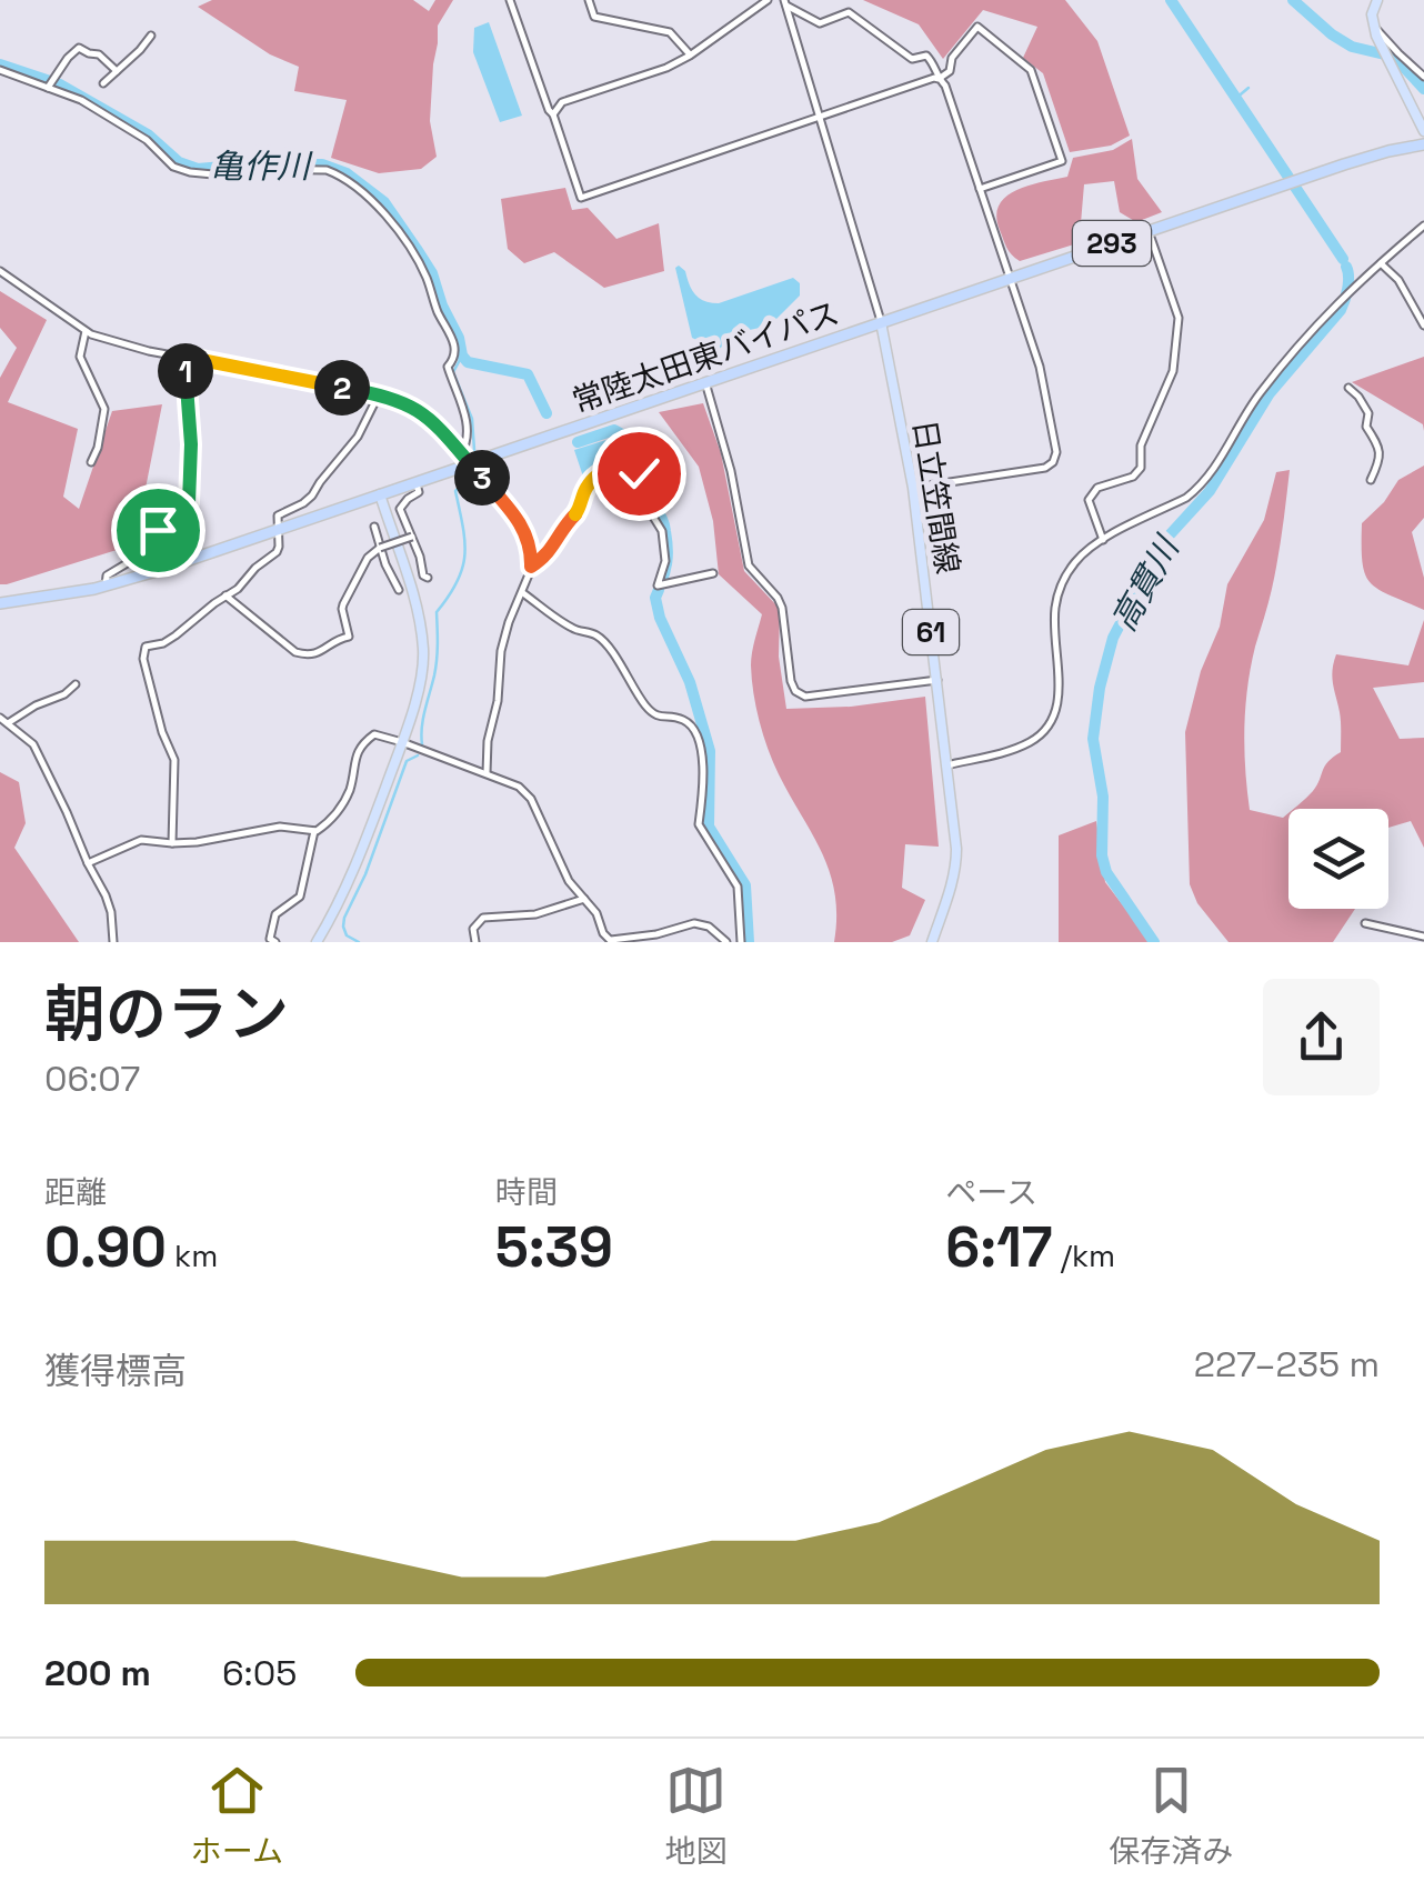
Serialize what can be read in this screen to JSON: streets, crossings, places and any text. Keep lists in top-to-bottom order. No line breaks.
{"streets":{"highway":["293","常陸太田東バイパス"],"main road":["日立笠間線","61"]},"crossings":[["常陸太田東バイパス","日立笠間線"]],"water":["亀作川","高貫川"],"page":{"pins":["1","2","3"],"heading":["朝のラン","06:07"],"stats":[["距離","0.90 km"],["時間","5:39"],["ペース","6:17 /km"]],"chart":["獲得標高","227–235 m"],"list":[{"name":"200 m","note":"6:05"}],"tabs":["ホーム","地図","保存済み"]}}
